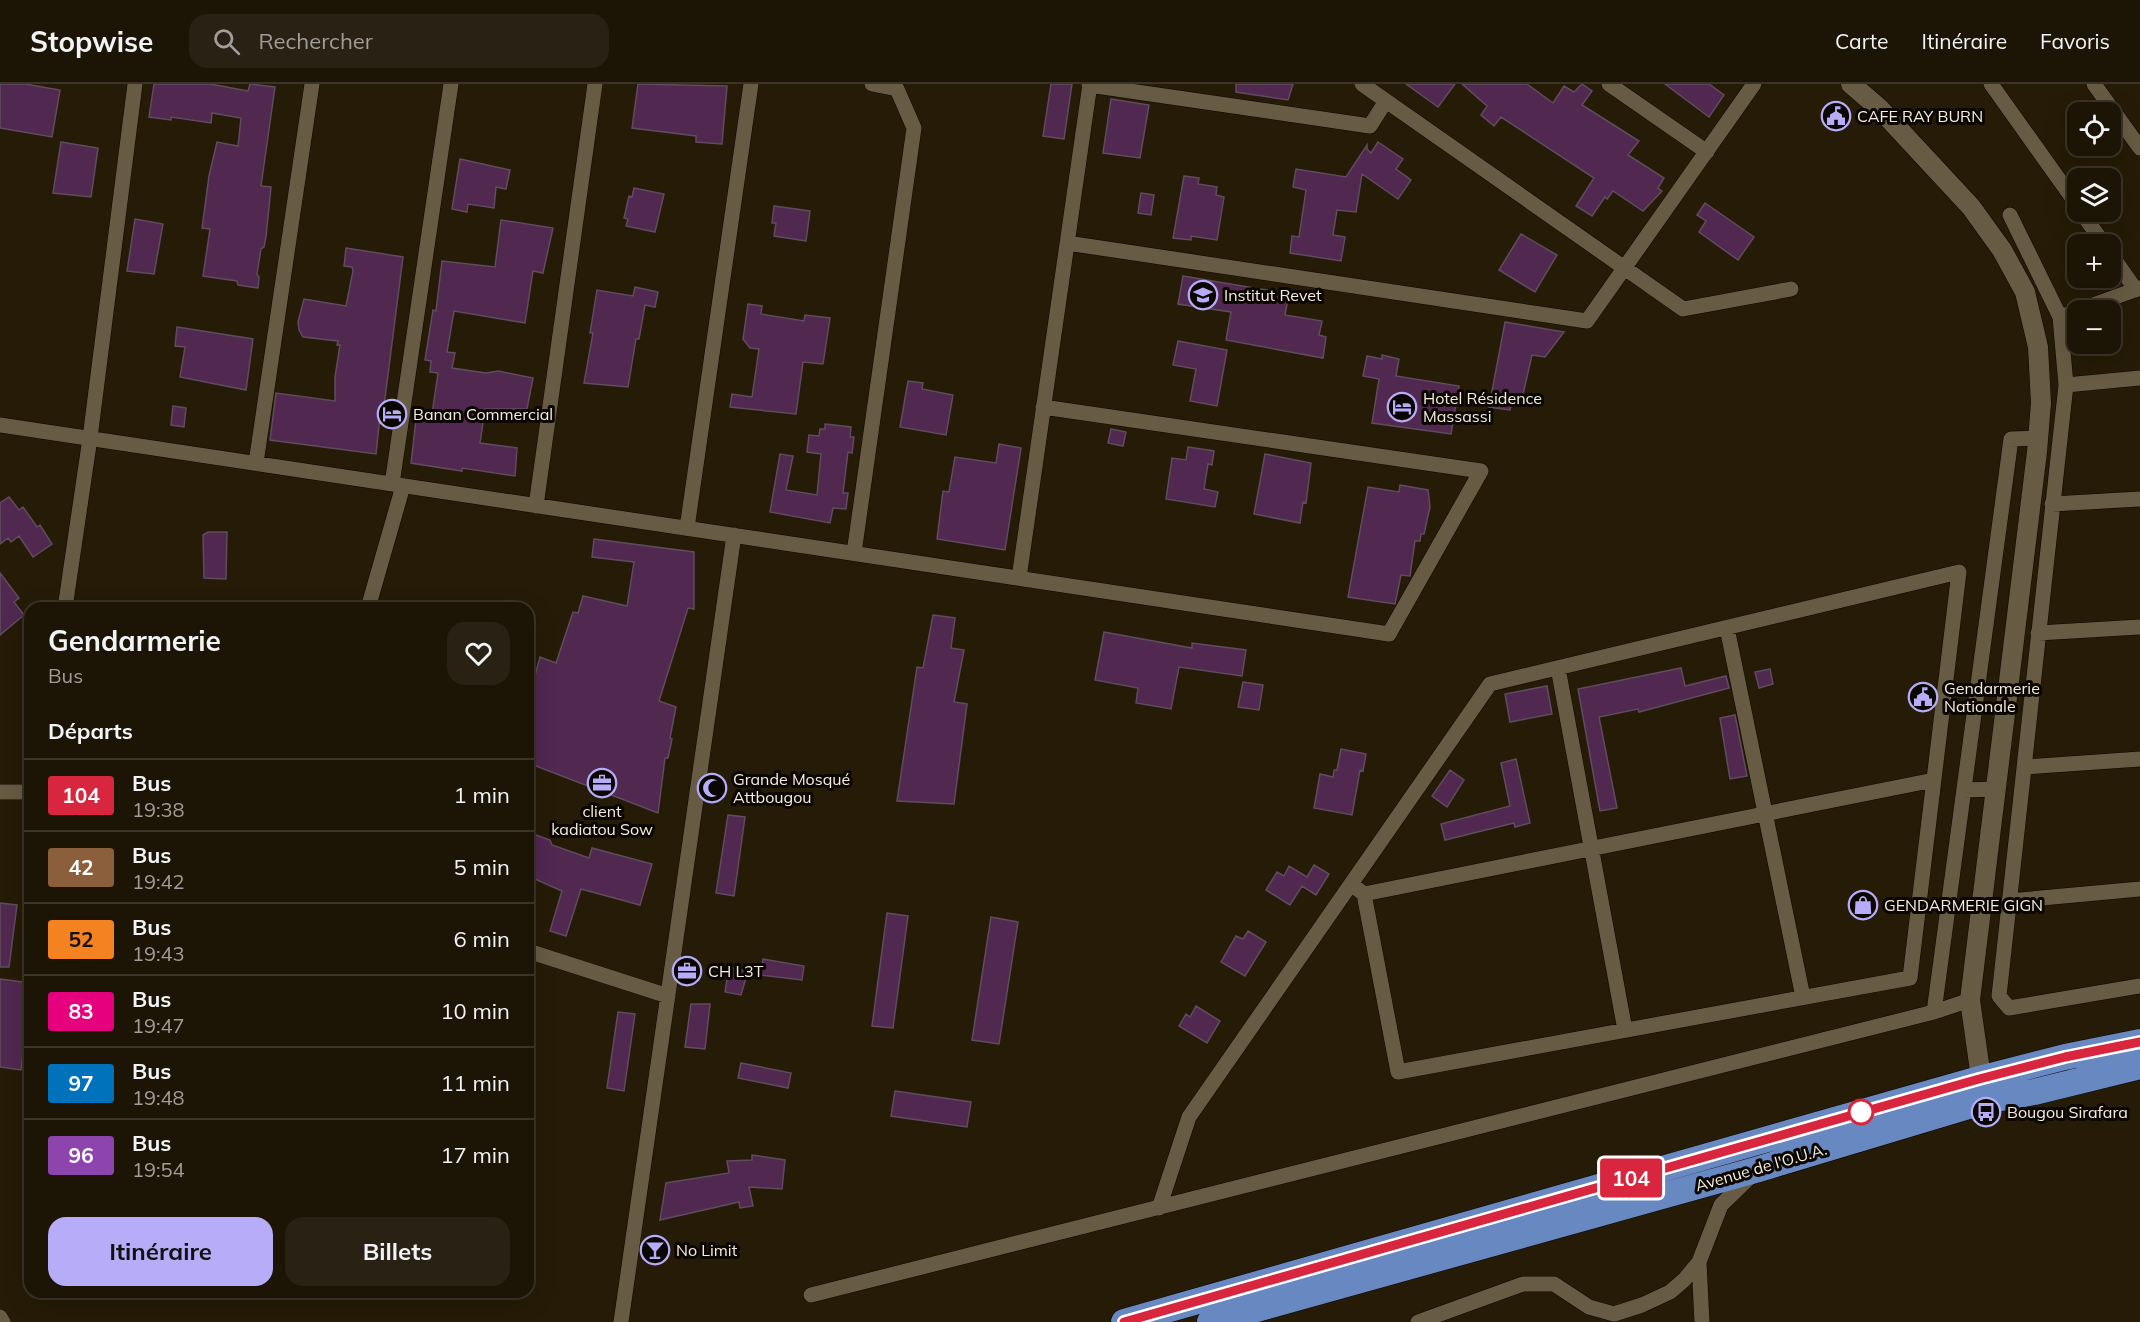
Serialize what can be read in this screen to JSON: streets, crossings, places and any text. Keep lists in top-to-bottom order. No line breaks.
{"streets":{"highway":["Avenue de l'O.U.A."]},"places":{"public building":["CAFE RAY BURN","Gendarmerie Nationale"],"school or university":["Institut Revet"],"hotel":["Hotel Résidence Massassi","Banan Commercial"],"office":["client kadiatou Sow","CH L3T"],"mosque":["Grande Mosqué Attbougou"],"shop":["GENDARMERIE GIGN"],"bus stop":["Bougou Sirafara"],"bar":["No Limit"]},"lines":["bus line 104"],"page":{"header":"Stopwise","search":"Rechercher","nav":["Carte","Itinéraire","Favoris"],"on_map":"104","map_buttons":["+","−"],"heading":[["Gendarmerie","Bus"],"Départs"],"list":[{"mark":"104","name":"Bus","note":"19:38","value":"1 min"},{"mark":"42","name":"Bus","note":"19:42","value":"5 min"},{"mark":"52","name":"Bus","note":"19:43","value":"6 min"},{"mark":"83","name":"Bus","note":"19:47","value":"10 min"},{"mark":"97","name":"Bus","note":"19:48","value":"11 min"},{"mark":"96","name":"Bus","note":"19:54","value":"17 min"}],"buttons":["Itinéraire","Billets"]}}
